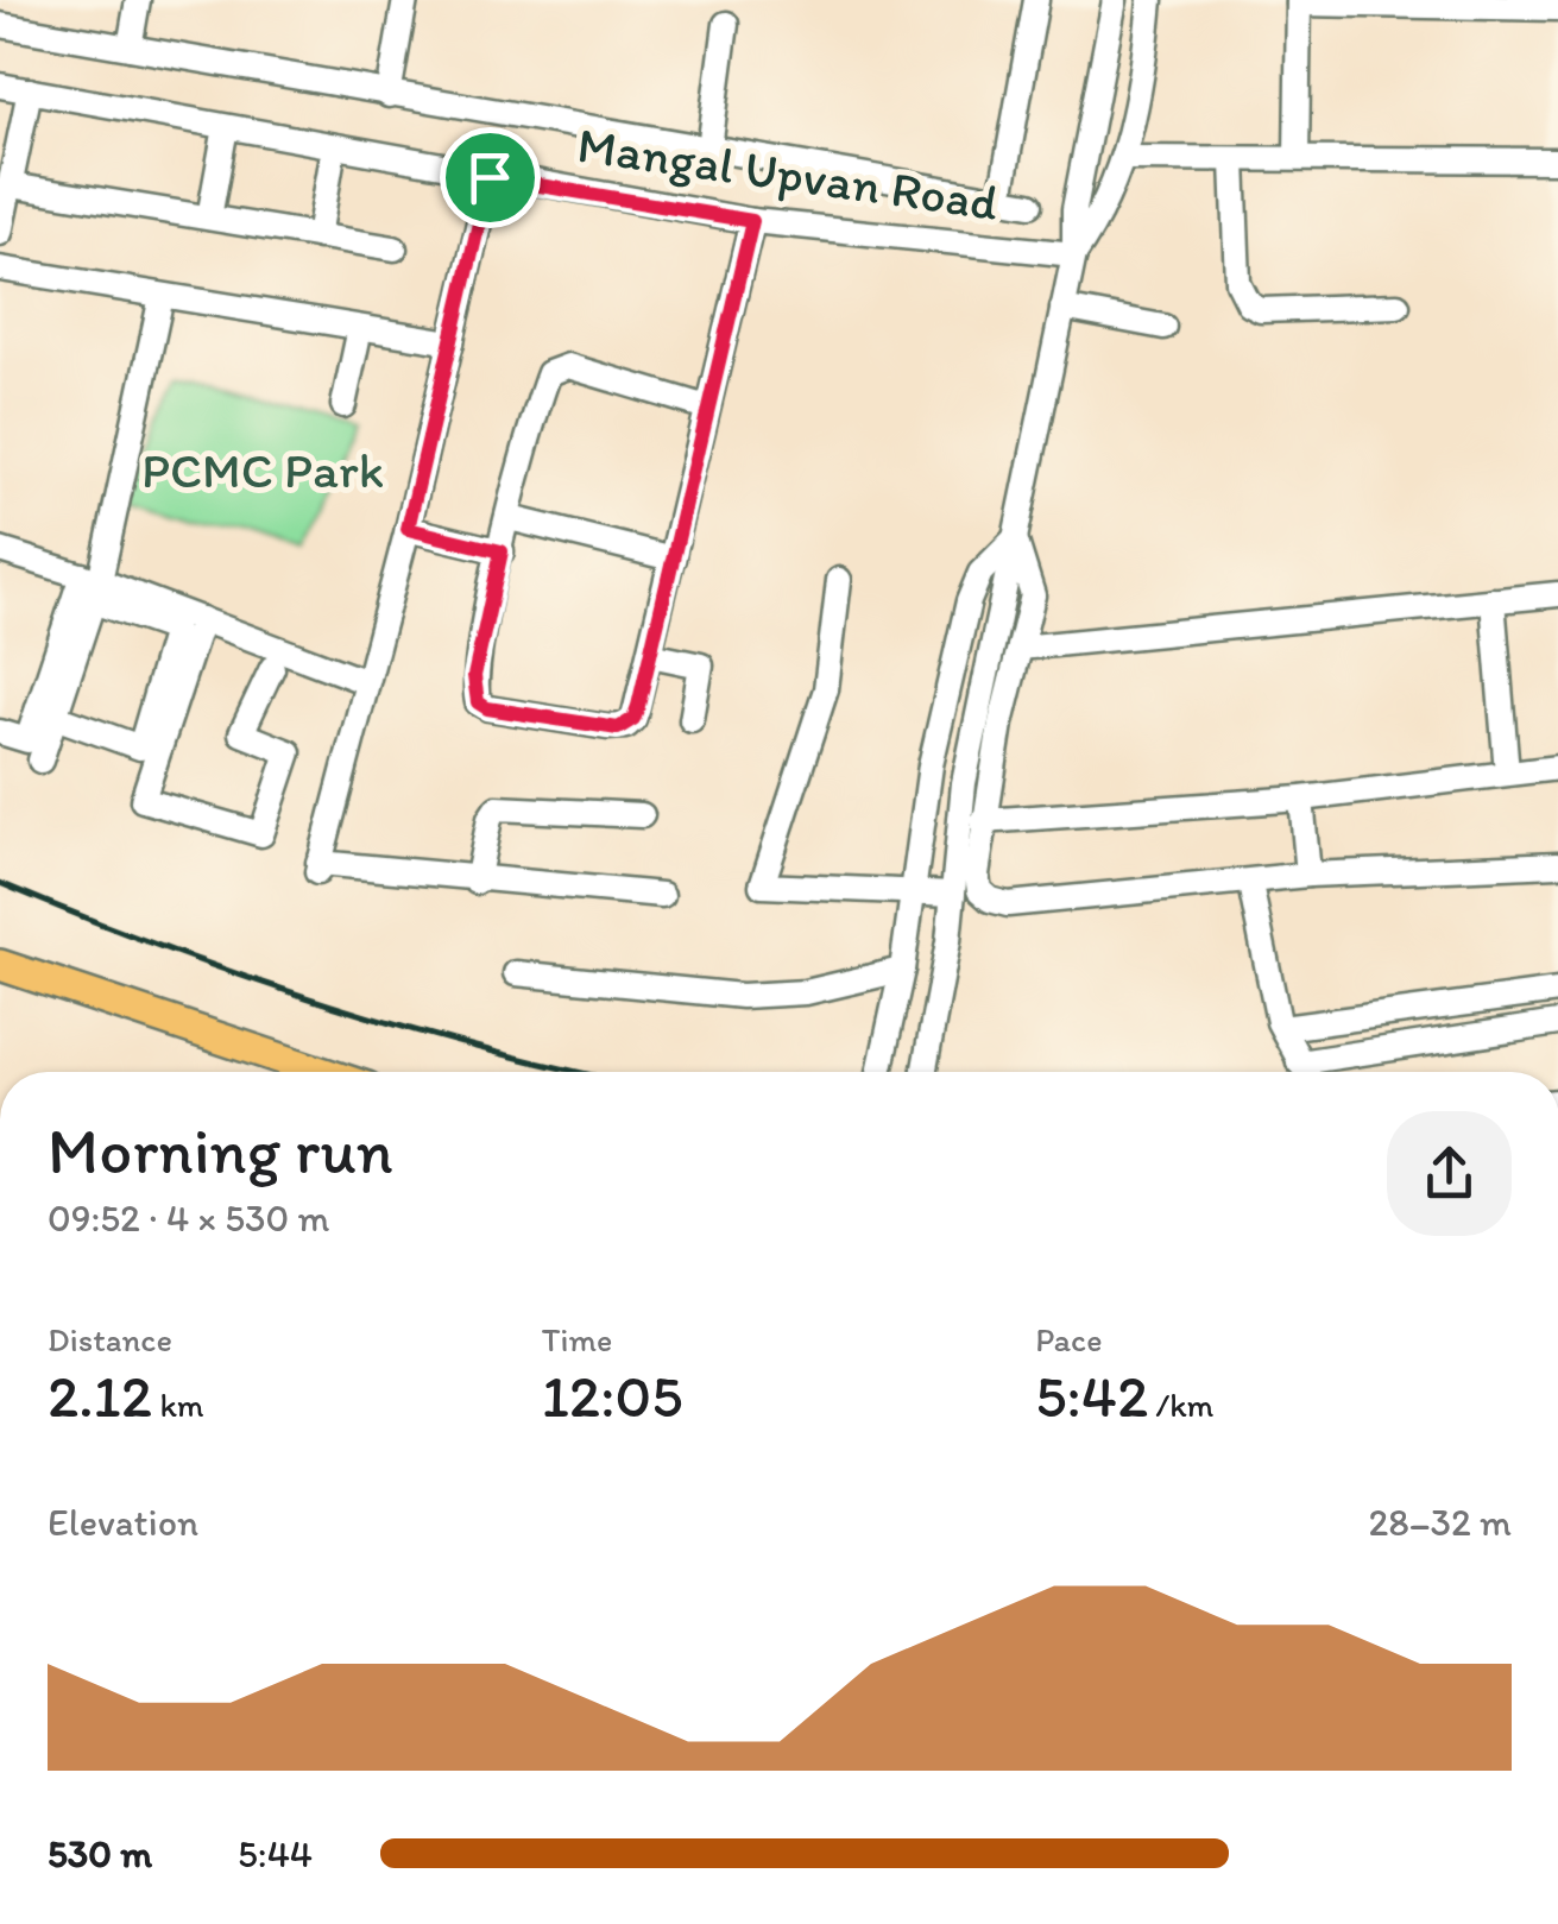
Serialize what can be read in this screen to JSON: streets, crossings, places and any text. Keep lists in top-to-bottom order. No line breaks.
{"streets":{"street":["Mangal Upvan Road"]},"parks":["PCMC Park"],"page":{"heading":["Morning run","09:52 · 4 × 530 m"],"stats":[["Distance","2.12 km"],["Time","12:05"],["Pace","5:42 /km"]],"chart":["Elevation","28–32 m"],"list":[{"name":"530 m","note":"5:44"}]}}
